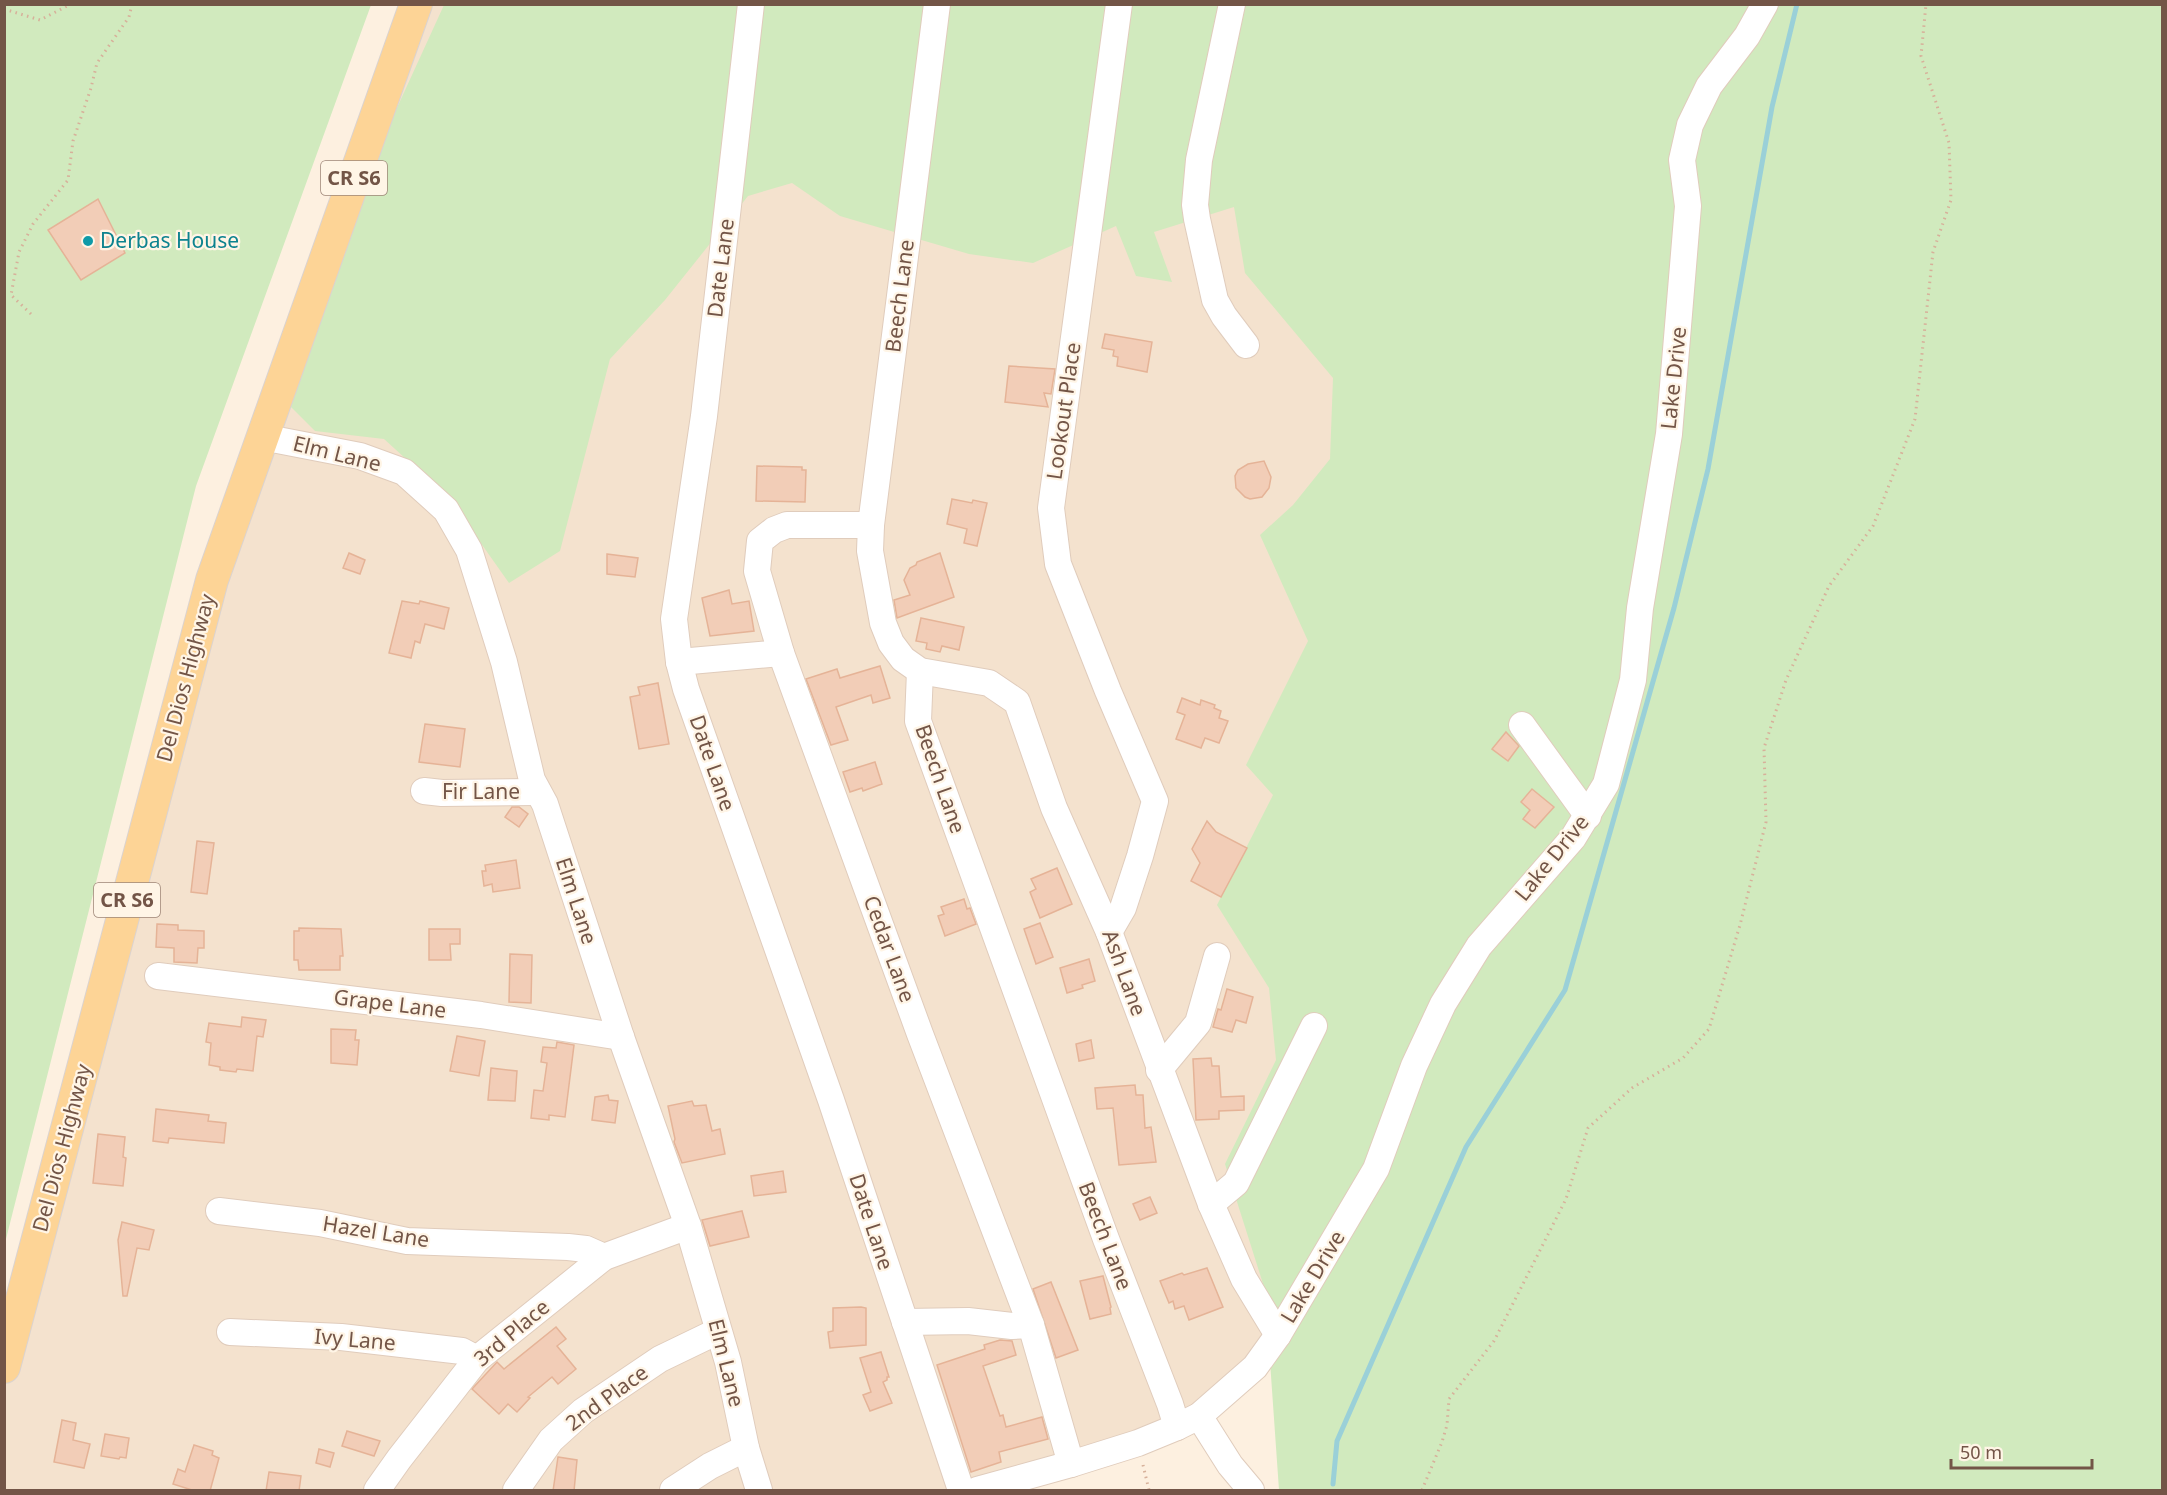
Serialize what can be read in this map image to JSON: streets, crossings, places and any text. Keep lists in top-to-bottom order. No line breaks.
{"streets":{"main road":["CR S6","Del Dios Highway"],"street":["Date Lane","Beech Lane","Lake Drive","Lookout Place","Elm Lane","Fir Lane","Cedar Lane","Ash Lane","Grape Lane","Hazel Lane","3rd Place","Ivy Lane","2nd Place"]},"crossings":[["Beech Lane","Lake Drive"],["Beech Lane","Cedar Lane"],["Beech Lane","Ash Lane"],["Lake Drive","Cedar Lane"],["Lake Drive","Ash Lane"],["Lookout Place","Ash Lane"],["Elm Lane","Del Dios Highway"],["Elm Lane","Fir Lane"],["Elm Lane","Grape Lane"],["Elm Lane","3rd Place"],["Elm Lane","2nd Place"],["Hazel Lane","3rd Place"],["3rd Place","Ivy Lane"]],"places":["Derbas House"],"scale_bar":"50 m"}
